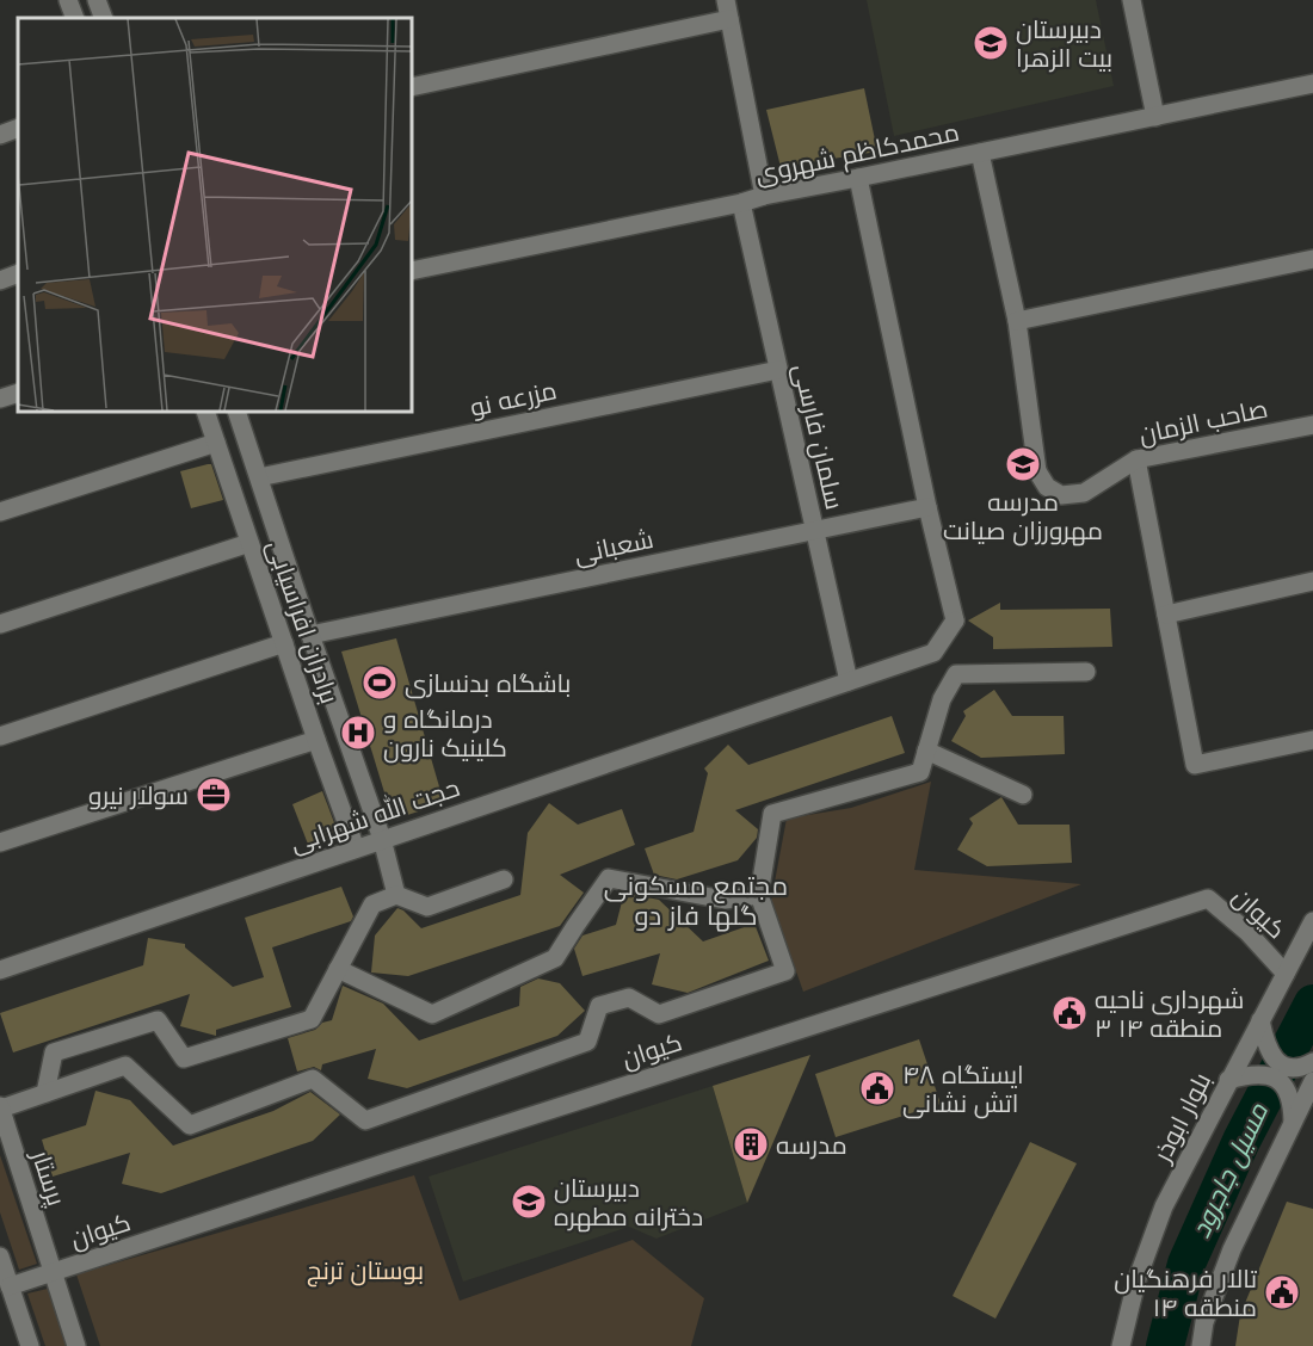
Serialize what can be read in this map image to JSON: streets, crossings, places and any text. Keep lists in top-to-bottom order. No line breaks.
{"streets":{"street":["محمدکاظم شهروی","مزرعه نو","صاحب الزمان","سلمان فارسی","شعبانی","برادران افراسیابی","حجت الله شهرابی","کیوان","بلوار ابوذر","پرستار"]},"crossings":[["محمدکاظم شهروی","سلمان فارسی"],["مزرعه نو","سلمان فارسی"],["مزرعه نو","برادران افراسیابی"],["سلمان فارسی","شعبانی"],["سلمان فارسی","حجت الله شهرابی"],["شعبانی","برادران افراسیابی"],["شعبانی","حجت الله شهرابی"],["برادران افراسیابی","حجت الله شهرابی"],["کیوان","بلوار ابوذر"],["کیوان","پرستار"]],"districts":["مجتمع مسکونی گلها فاز دو"],"water":["مسیل جاجرود"],"parks":["بوستان ترنج"],"places":{"school or university":["دبیرستان بیت الزهرا","مدرسه مهرورزان صیانت","دبیرستان دخترانه مطهره"],"sports":["باشگاه بدنسازی"],"hospital":["درمانگاه و کلینیک نارون"],"office":["سولار نیرو"],"public building":["شهرداری ناحیه ۳ منطقه ۱۴","ایستگاه ۴۸ اتش نشانی","تالار فرهنگیان منطقه ۱۴"],"building":["مدرسه"]}}
